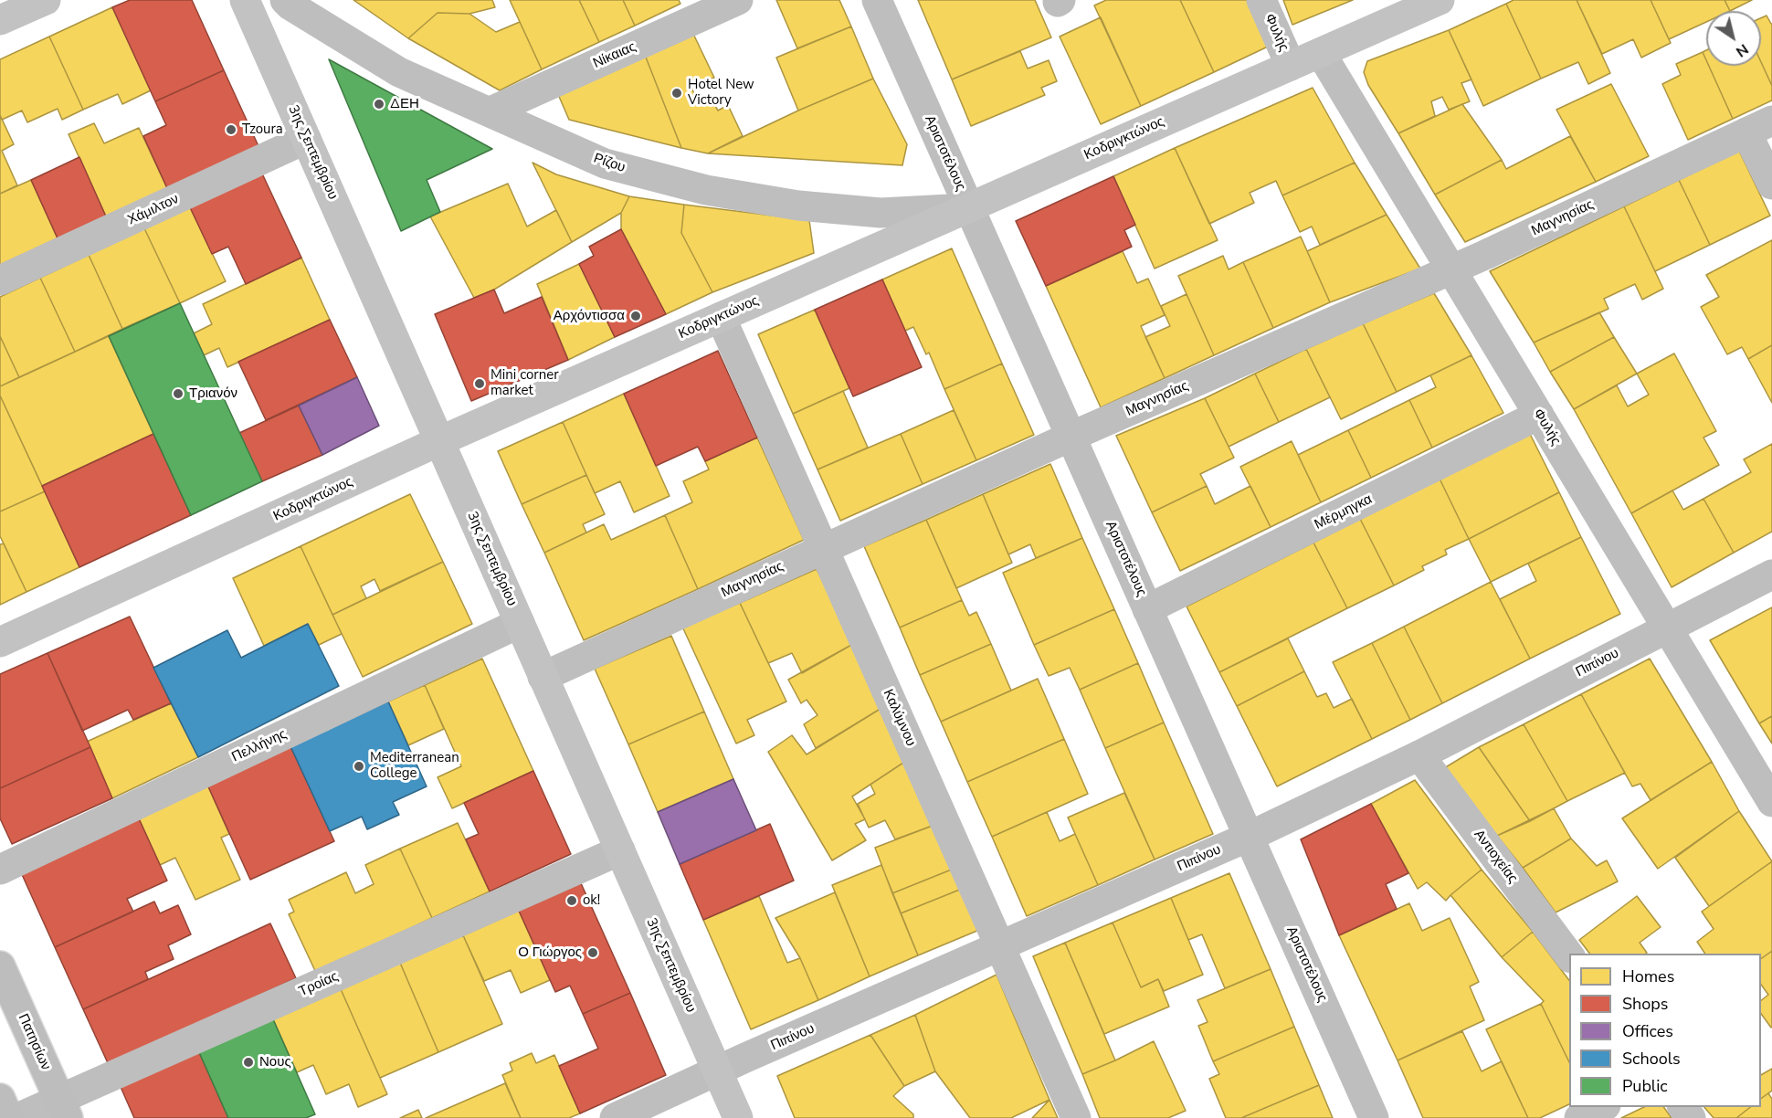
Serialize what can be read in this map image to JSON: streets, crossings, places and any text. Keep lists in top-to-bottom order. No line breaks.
{"streets":{"main road":["Κοδριγκτώνος","3ης Σεπτεμβρίου","Πατησίων"],"street":["Φυλής","Νίκαιας","Αριστοτέλους","Ρίζου","Χάμιλτον","Μαγνησίας","Μέρμηγκα","Πιπίνου","Καλύμνου","Πελλήνης","Αντιοχείας","Τροίας"]},"crossings":[["Φυλής","Κοδριγκτώνος"],["Φυλής","Μαγνησίας"],["Φυλής","Μέρμηγκα"],["Φυλής","Πιπίνου"],["Νίκαιας","Ρίζου"],["Κοδριγκτώνος","3ης Σεπτεμβρίου"],["Κοδριγκτώνος","Αριστοτέλους"],["Κοδριγκτώνος","Ρίζου"],["Κοδριγκτώνος","Καλύμνου"],["3ης Σεπτεμβρίου","Χάμιλτον"],["3ης Σεπτεμβρίου","Μαγνησίας"],["3ης Σεπτεμβρίου","Πιπίνου"],["3ης Σεπτεμβρίου","Πελλήνης"],["3ης Σεπτεμβρίου","Τροίας"],["Αριστοτέλους","Ρίζου"],["Αριστοτέλους","Μαγνησίας"],["Αριστοτέλους","Μέρμηγκα"],["Αριστοτέλους","Πιπίνου"],["Μαγνησίας","Καλύμνου"],["Πιπίνου","Καλύμνου"],["Πιπίνου","Αντιοχείας"],["Τροίας","Πατησίων"]],"places":["Hotel New Victory","ΔΕΗ","Tzoura","Αρχόντισσα","Mini corner market","Τριανόν","Mediterranean College","ok!","Ο Γιώργος","Νους"],"legend":["Homes","Shops","Offices","Schools","Public"],"north":"bottom right"}
